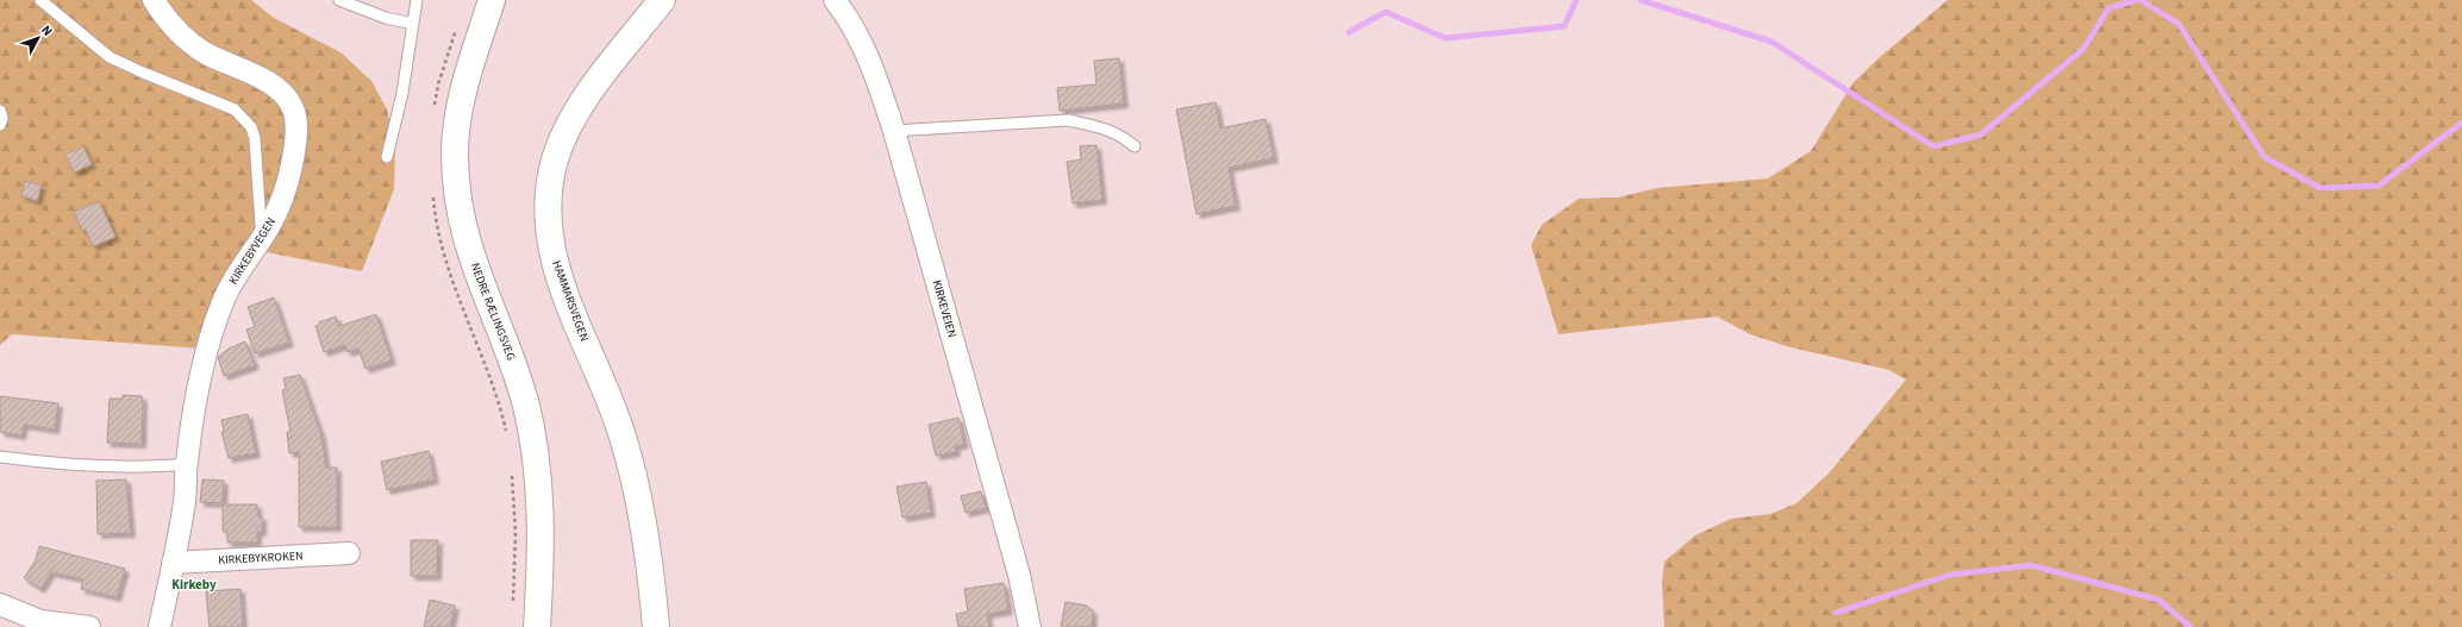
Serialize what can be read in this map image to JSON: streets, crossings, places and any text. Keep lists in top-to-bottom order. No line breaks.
{"streets":{"street":["KIRKEBYVEGEN","HAMMARSVEGEN","KIRKEVEIEN","NEDRE RÆLINGSVEG","KIRKEBYKROKEN"]},"crossings":[["KIRKEBYVEGEN","KIRKEBYKROKEN"]],"districts":["Kirkeby"],"north":"top right"}
